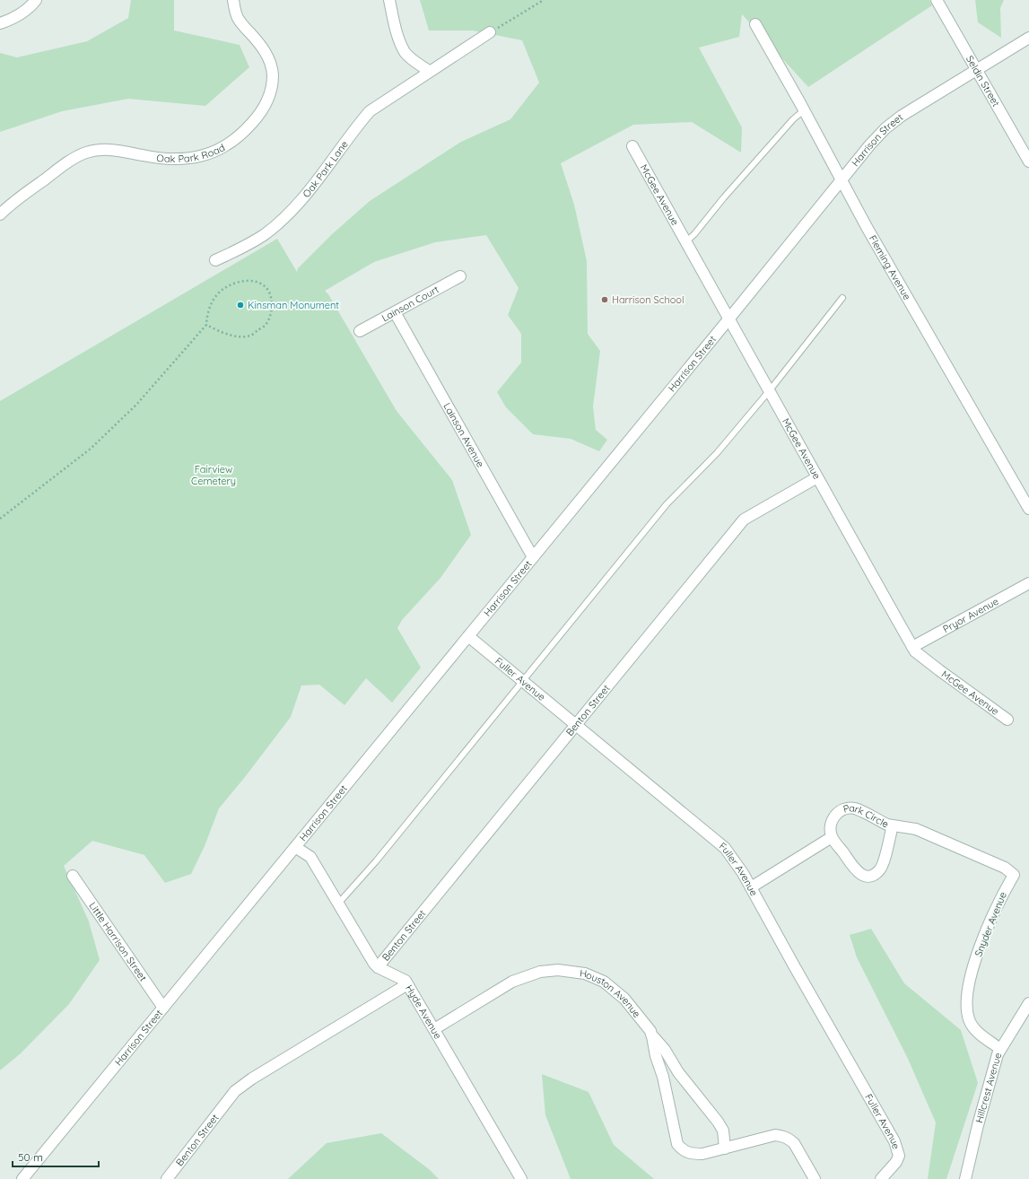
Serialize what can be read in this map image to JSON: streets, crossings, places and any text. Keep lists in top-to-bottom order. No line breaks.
{"streets":{"street":["Seldin Street","Harrison Street","Oak Park Road","Oak Park Lane","McGee Avenue","Fleming Avenue","Lainson Court","Lainson Avenue","Pryor Avenue","Fuller Avenue","Benton Street","Park Circle","Snyder Avenue","Little Harrison Street","Houston Avenue","Hyde Avenue","Hillcrest Avenue"]},"crossings":[["Seldin Street","Harrison Street"],["Harrison Street","McGee Avenue"],["Harrison Street","Fleming Avenue"],["Harrison Street","Lainson Avenue"],["Harrison Street","Fuller Avenue"],["Harrison Street","Little Harrison Street"],["Harrison Street","Hyde Avenue"],["McGee Avenue","Pryor Avenue"],["McGee Avenue","Benton Street"],["Lainson Court","Lainson Avenue"],["Fuller Avenue","Benton Street"],["Benton Street","Hyde Avenue"],["Park Circle","Snyder Avenue"],["Snyder Avenue","Hillcrest Avenue"],["Houston Avenue","Hyde Avenue"]],"parks":["Fairview Cemetery"],"places":["Harrison School","Kinsman Monument"],"scale_bar":"50 m"}
